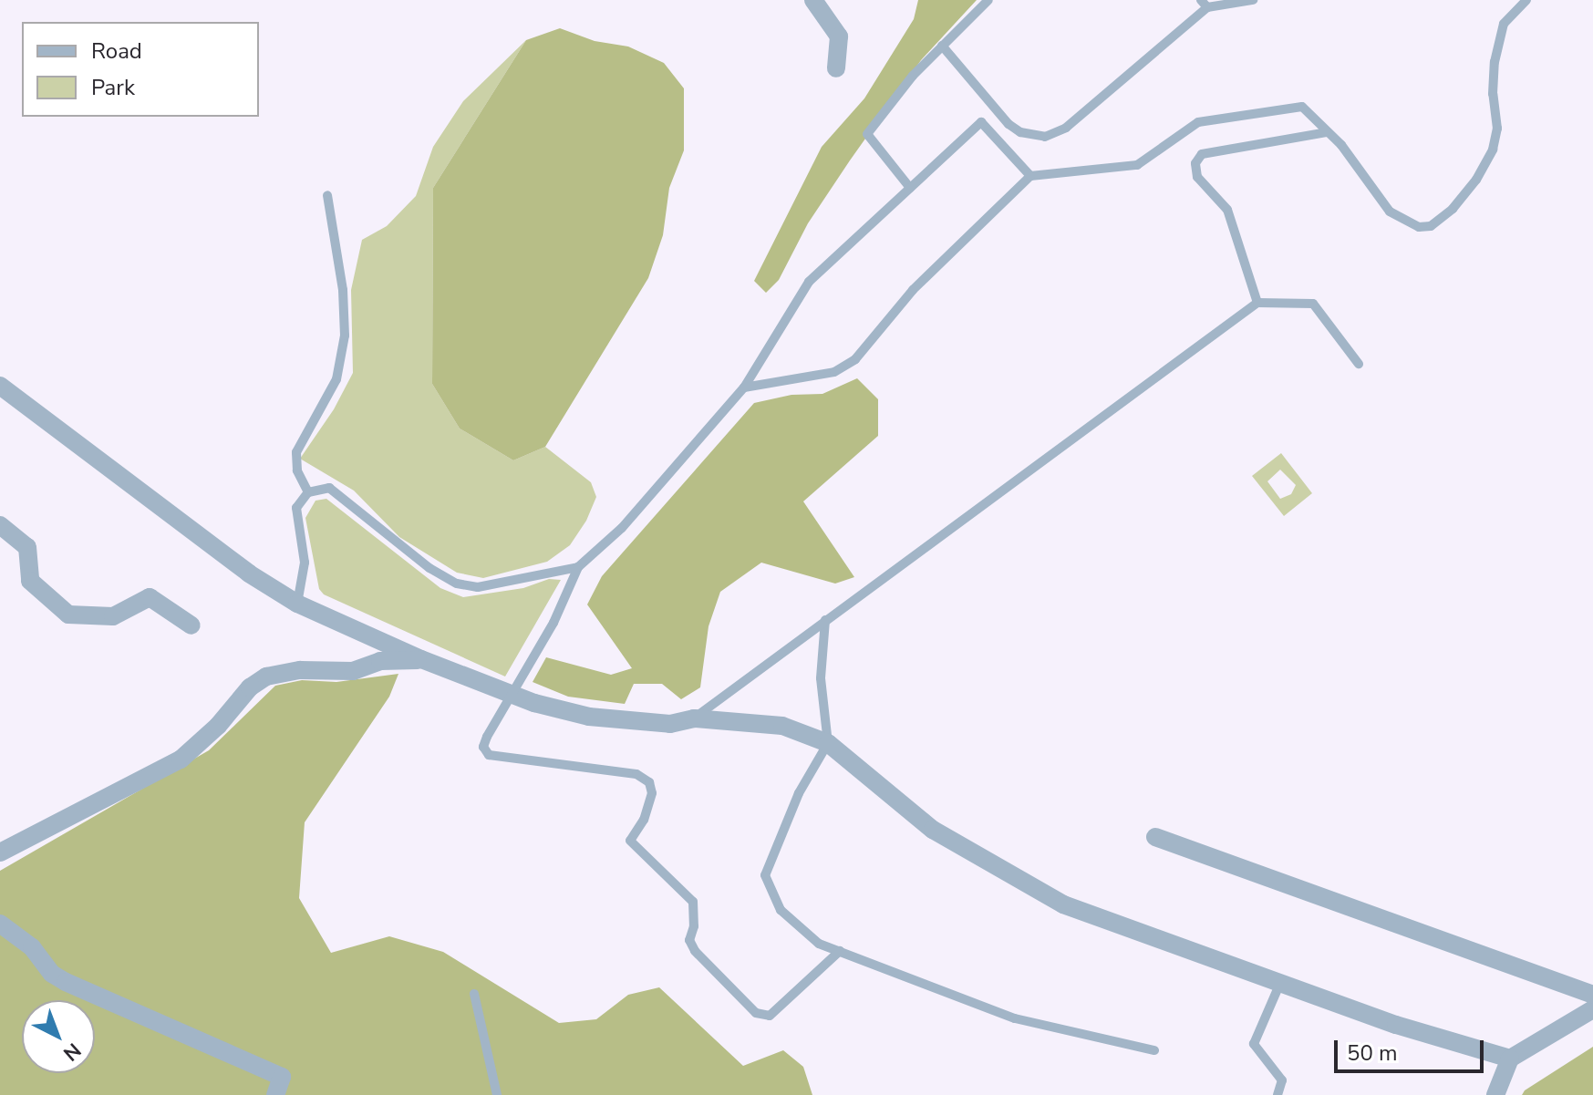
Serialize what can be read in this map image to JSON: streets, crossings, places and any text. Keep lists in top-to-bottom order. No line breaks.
{"legend":["Road","Park"],"scale_bar":"50 m","north":"bottom right"}
